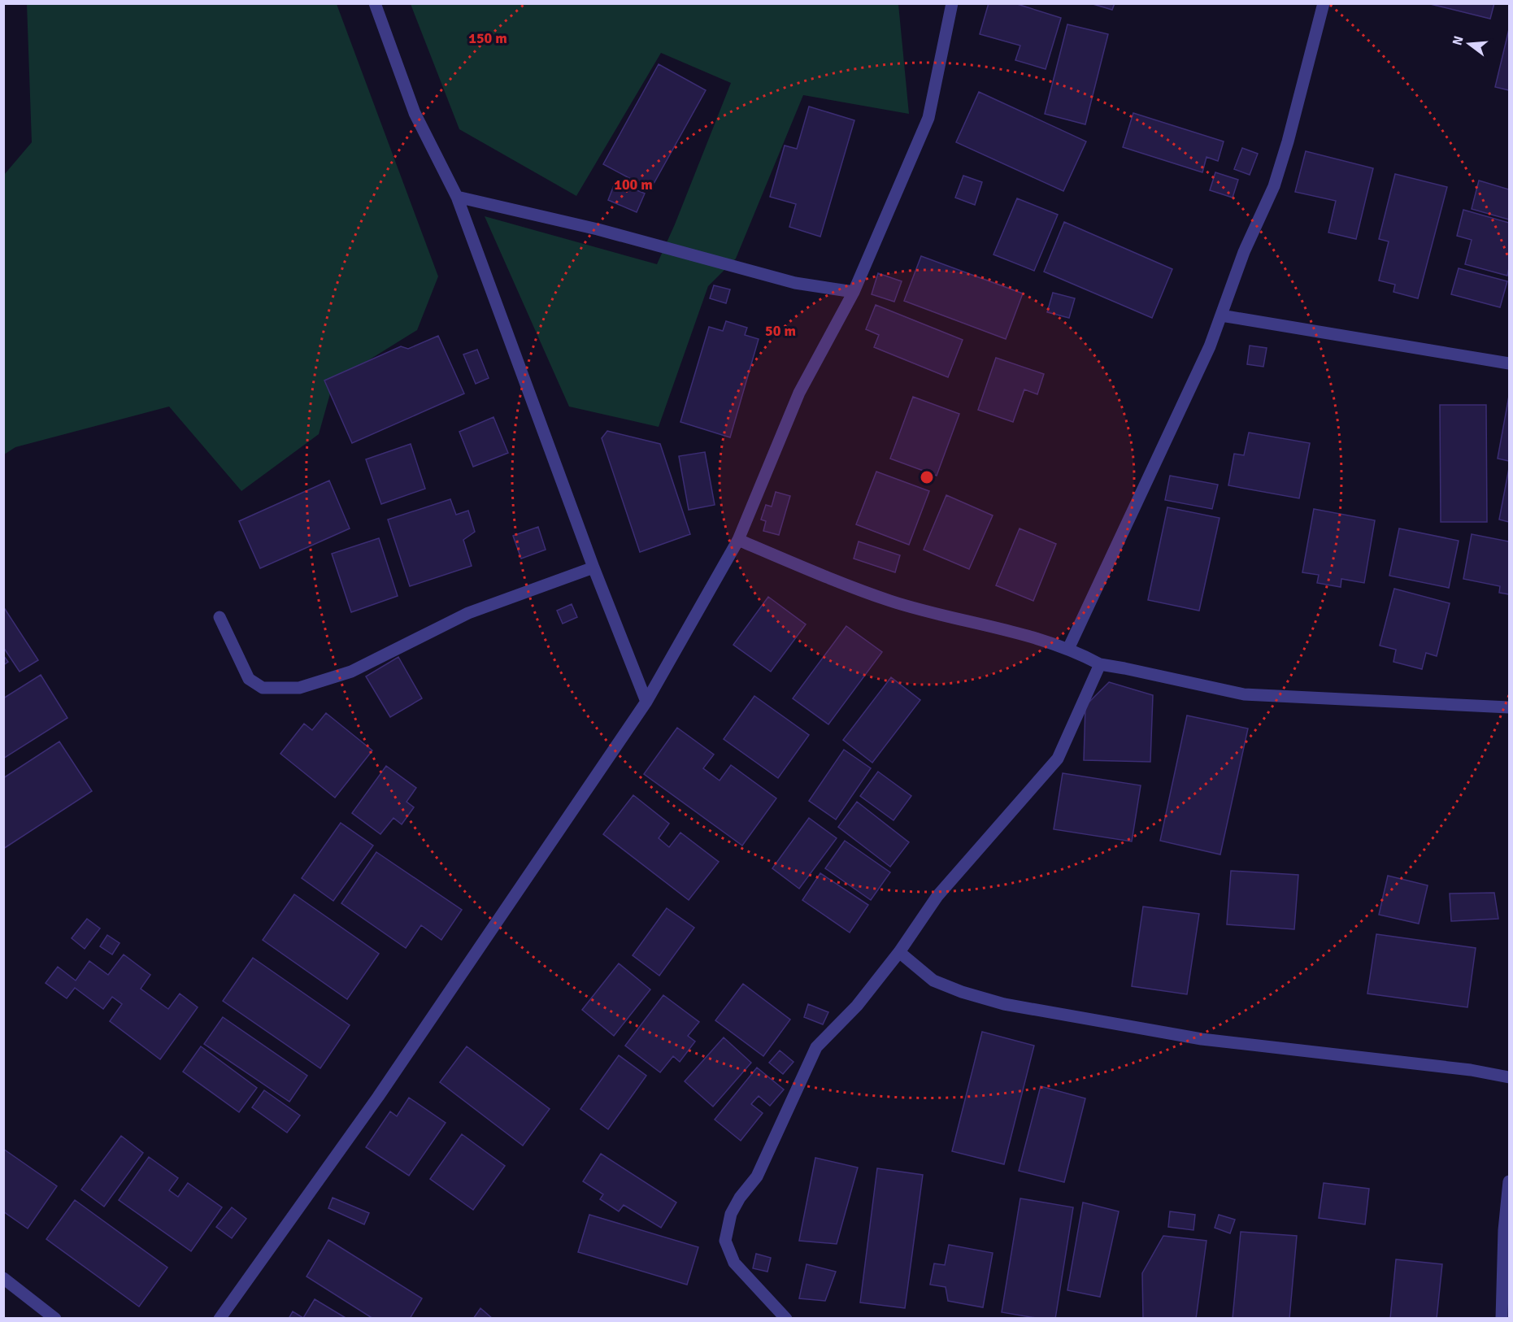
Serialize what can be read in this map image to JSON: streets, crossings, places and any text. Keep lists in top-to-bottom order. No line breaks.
{"north":"left","rings":["150 m","100 m","50 m"]}
